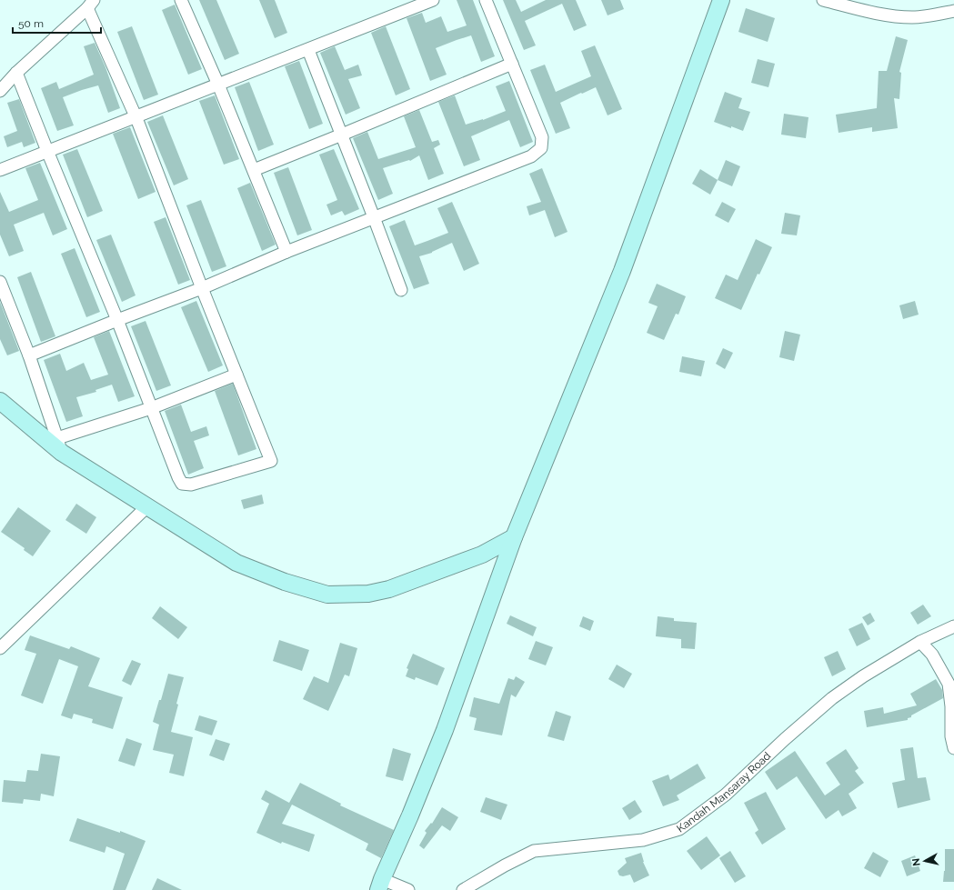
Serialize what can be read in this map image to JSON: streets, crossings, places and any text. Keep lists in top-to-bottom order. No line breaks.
{"streets":{"street":["Kandah Mansaray Road"]},"scale_bar":"50 m","north":"left"}
